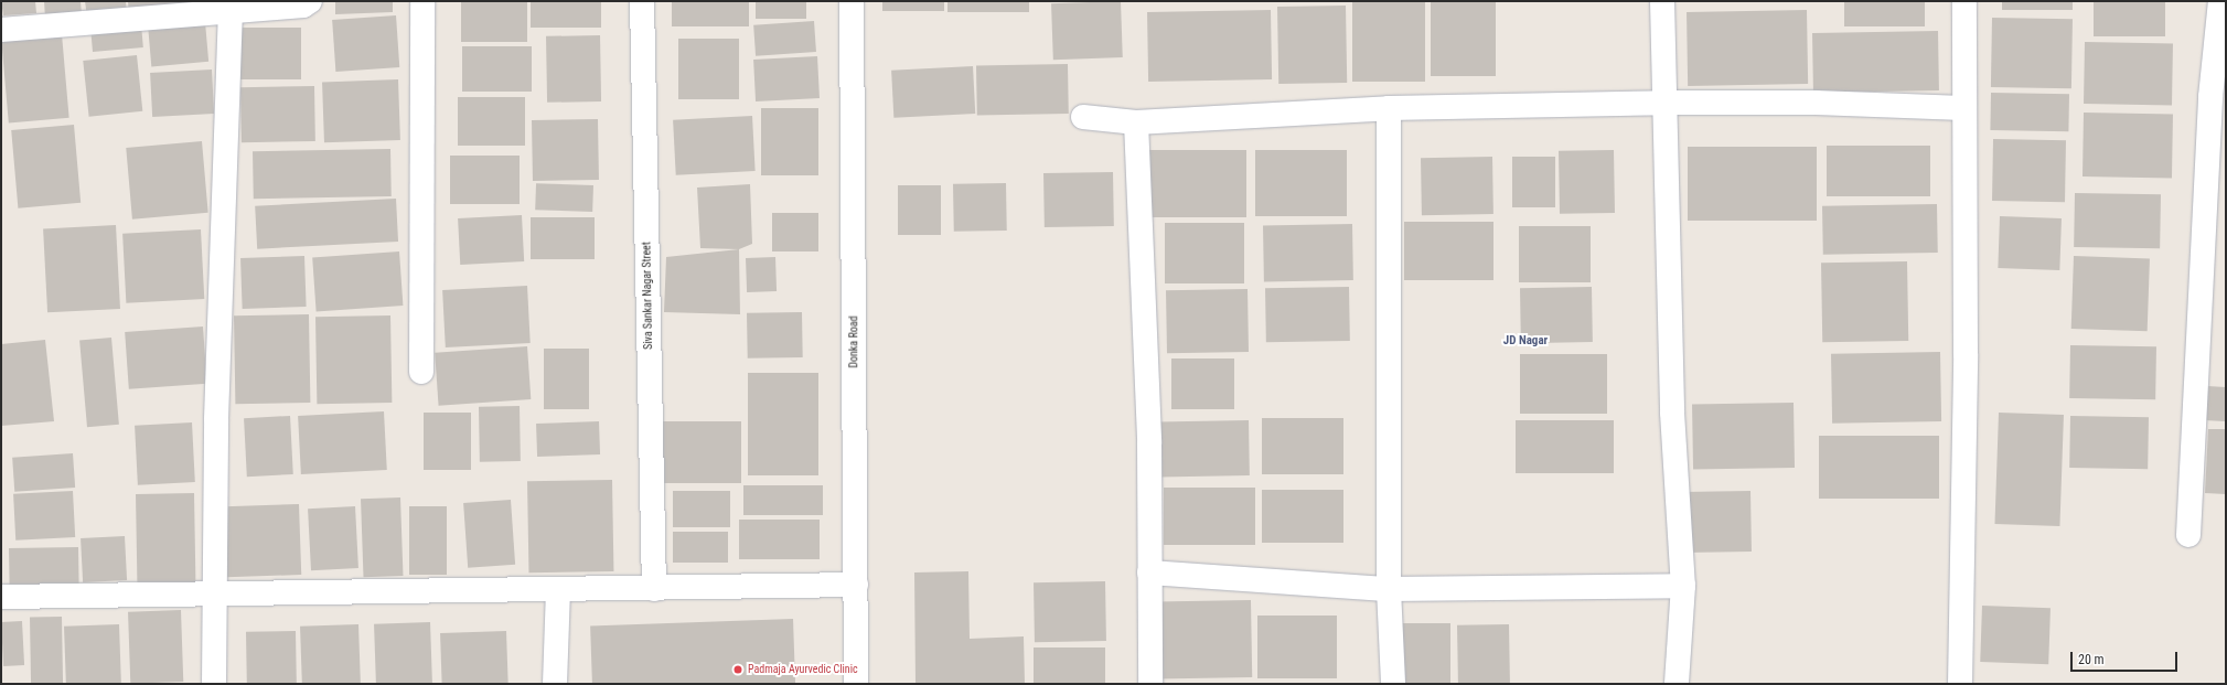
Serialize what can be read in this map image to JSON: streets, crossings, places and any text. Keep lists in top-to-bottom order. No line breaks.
{"streets":{"street":["Siva Sankar Nagar Street","Donka Road"]},"districts":["JD Nagar"],"places":["Padmaja Ayurvedic Clinic"],"scale_bar":"20 m"}
